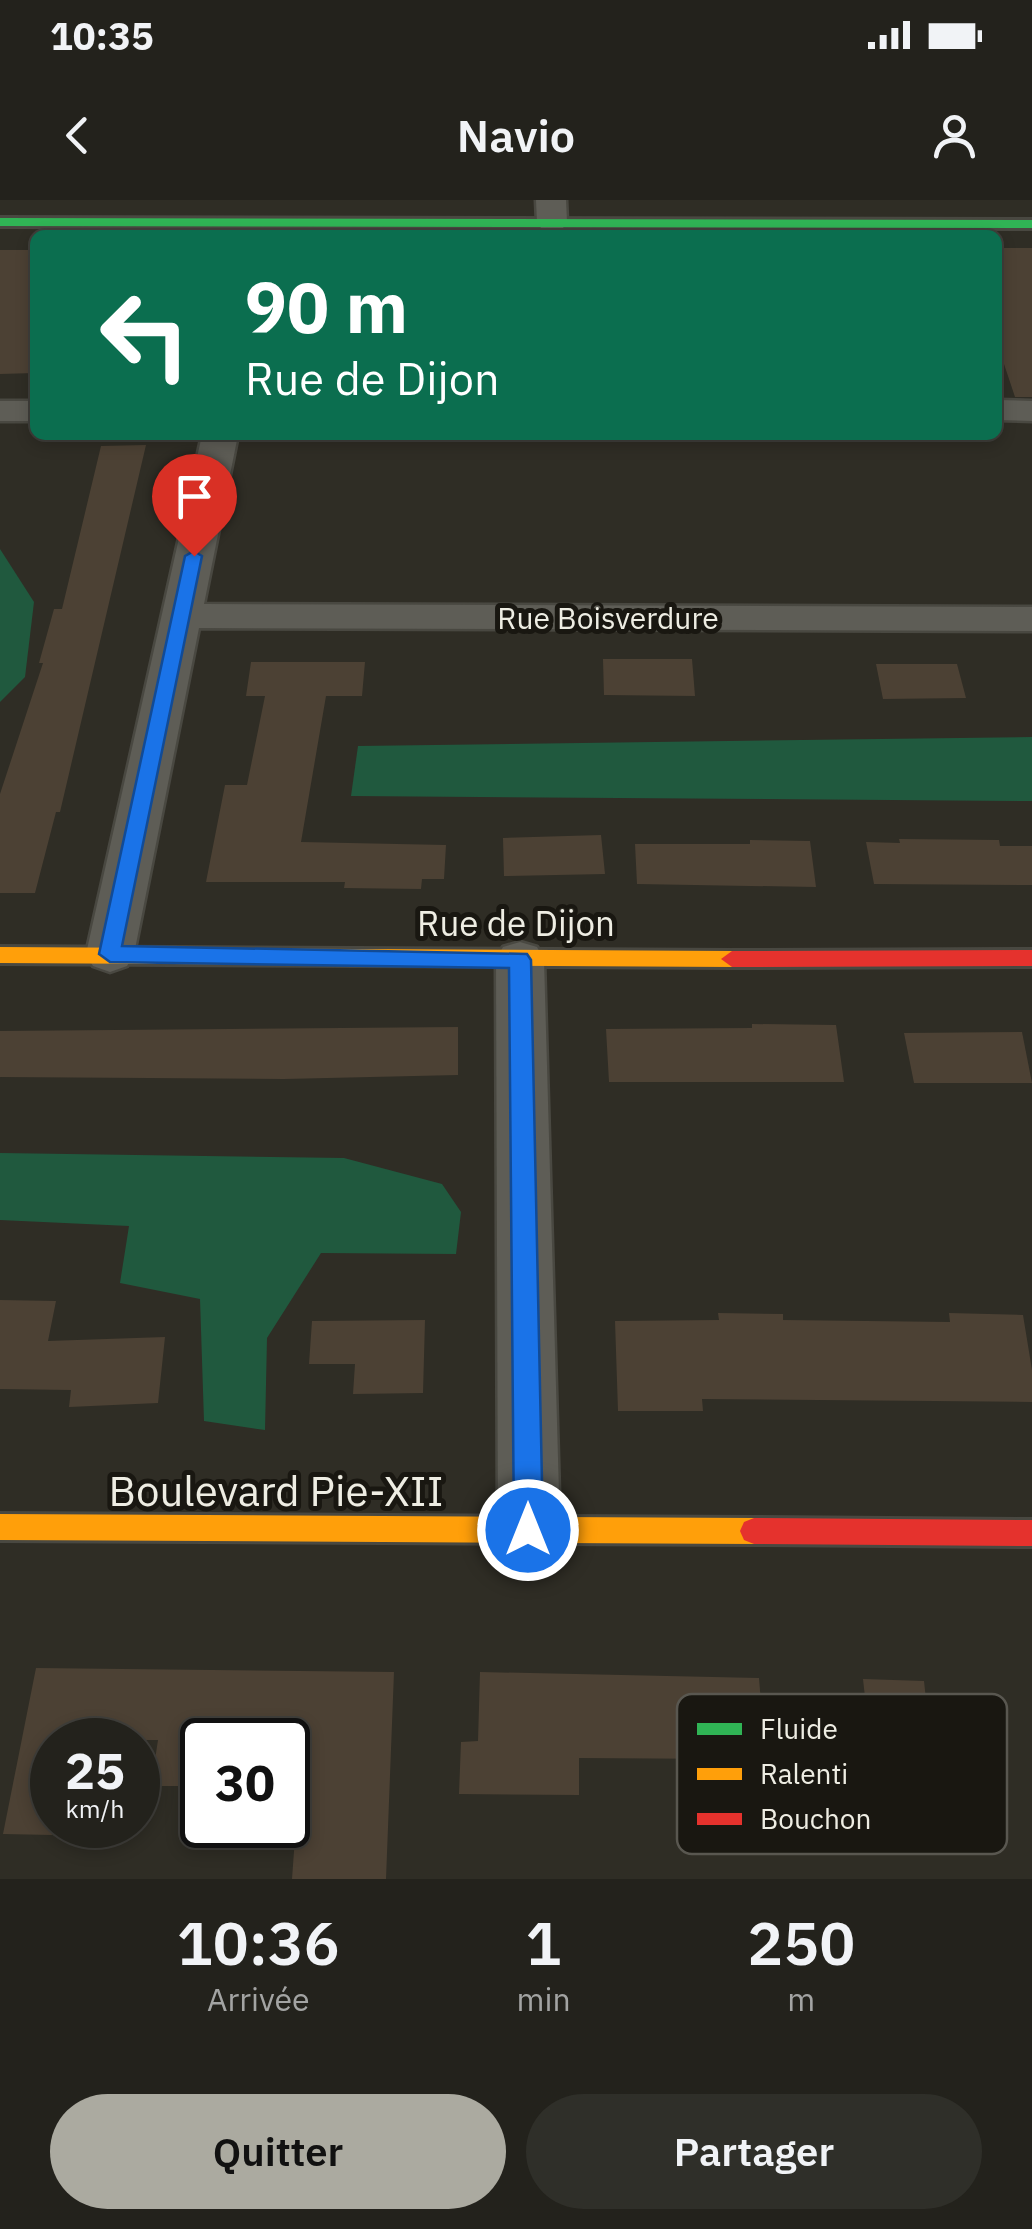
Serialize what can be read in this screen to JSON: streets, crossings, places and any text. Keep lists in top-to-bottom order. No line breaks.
{"streets":{"street":["Rue Boisverdure","Rue de Dijon","Boulevard Pie-XII"]},"legend":["Fluide","Ralenti","Bouchon"],"page":{"status":"10:35","header":"Navio","turn":["90 m","Rue de Dijon"],"speed":"25 km/h","limit":"30","eta":["10:36","Arrivée","1","min","250","m"],"buttons":["Quitter","Partager"]}}
